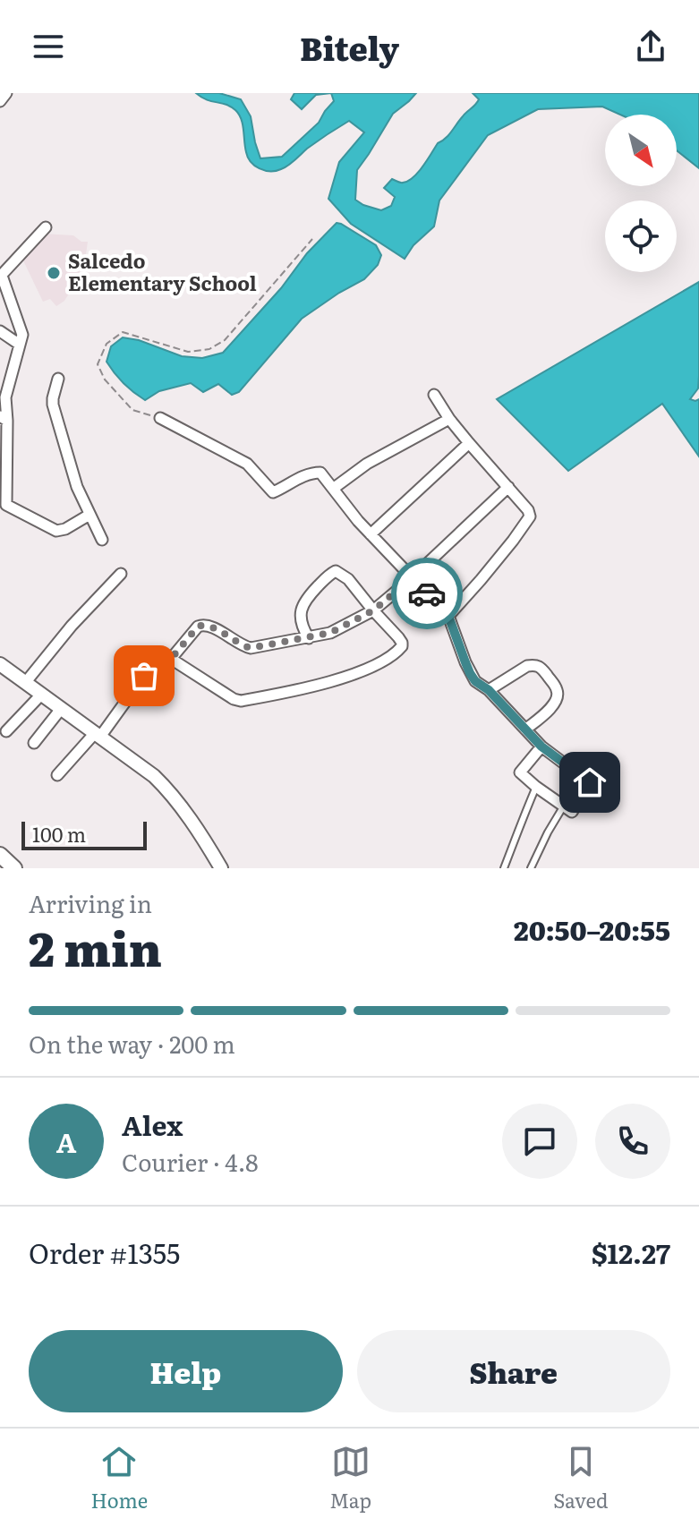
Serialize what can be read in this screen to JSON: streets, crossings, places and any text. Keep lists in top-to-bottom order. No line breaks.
{"places":["Salcedo Elementary School"],"scale_bar":"100 m","north":"bottom right","page":{"header":"Bitely","scale":"100 m","heading":["2 min","Arriving in","20:50–20:55"],"panel":["Alex","Courier · 4.8","Order #1355","$12.27"],"bar":"On the way · 200 m","round":"A","buttons":["Help","Share"],"tabs":["Home","Map","Saved"]}}
